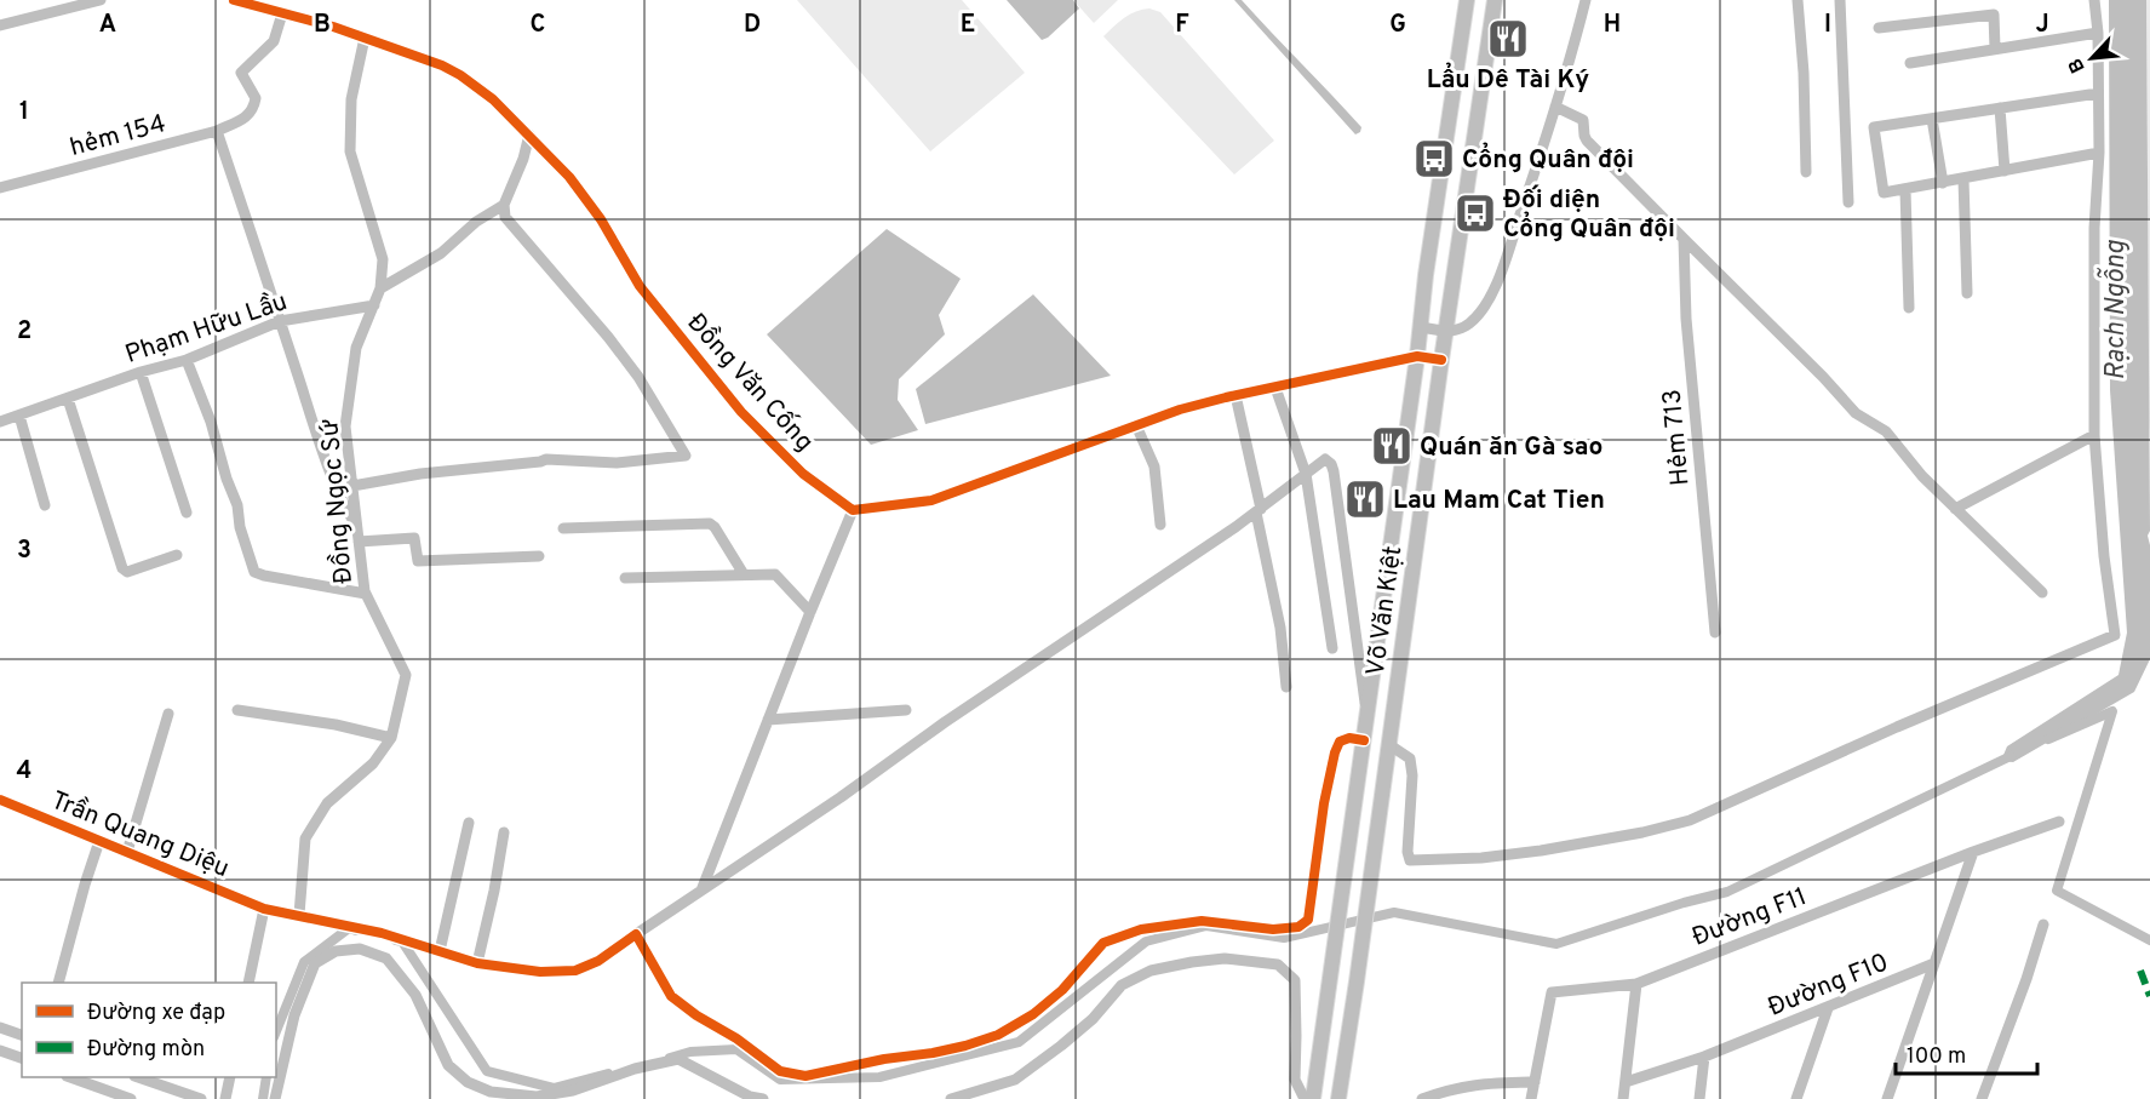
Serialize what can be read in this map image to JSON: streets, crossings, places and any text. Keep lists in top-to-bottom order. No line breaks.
{"streets":{"main road":["Võ Văn Kiệt"],"street":["hẻm 154","Phạm Hữu Lầu","Đồng Văn Cống","Hẻm 713","Đồng Ngọc Sứ","Trần Quang Diệu","Đường F11","Đường F10"]},"crossings":[["hẻm 154","Đồng Văn Cống"],["Phạm Hữu Lầu","Đồng Ngọc Sứ"],["Đồng Ngọc Sứ","Trần Quang Diệu"]],"water":["Rạch Ngỗng"],"places":{"restaurant":["Lẩu Dê Tài Ký","Quán ăn Gà sao","Lau Mam Cat Tien"],"bus stop":["Cổng Quân đội","Đối diện Cổng Quân đội"]},"legend":["Đường xe đạp","Đường mòn"],"scale_bar":"100 m","north":"bottom left","grid":{"columns":["A","B","C","D","E","F","G","H","I","J"],"rows":["1","2","3","4"]}}
